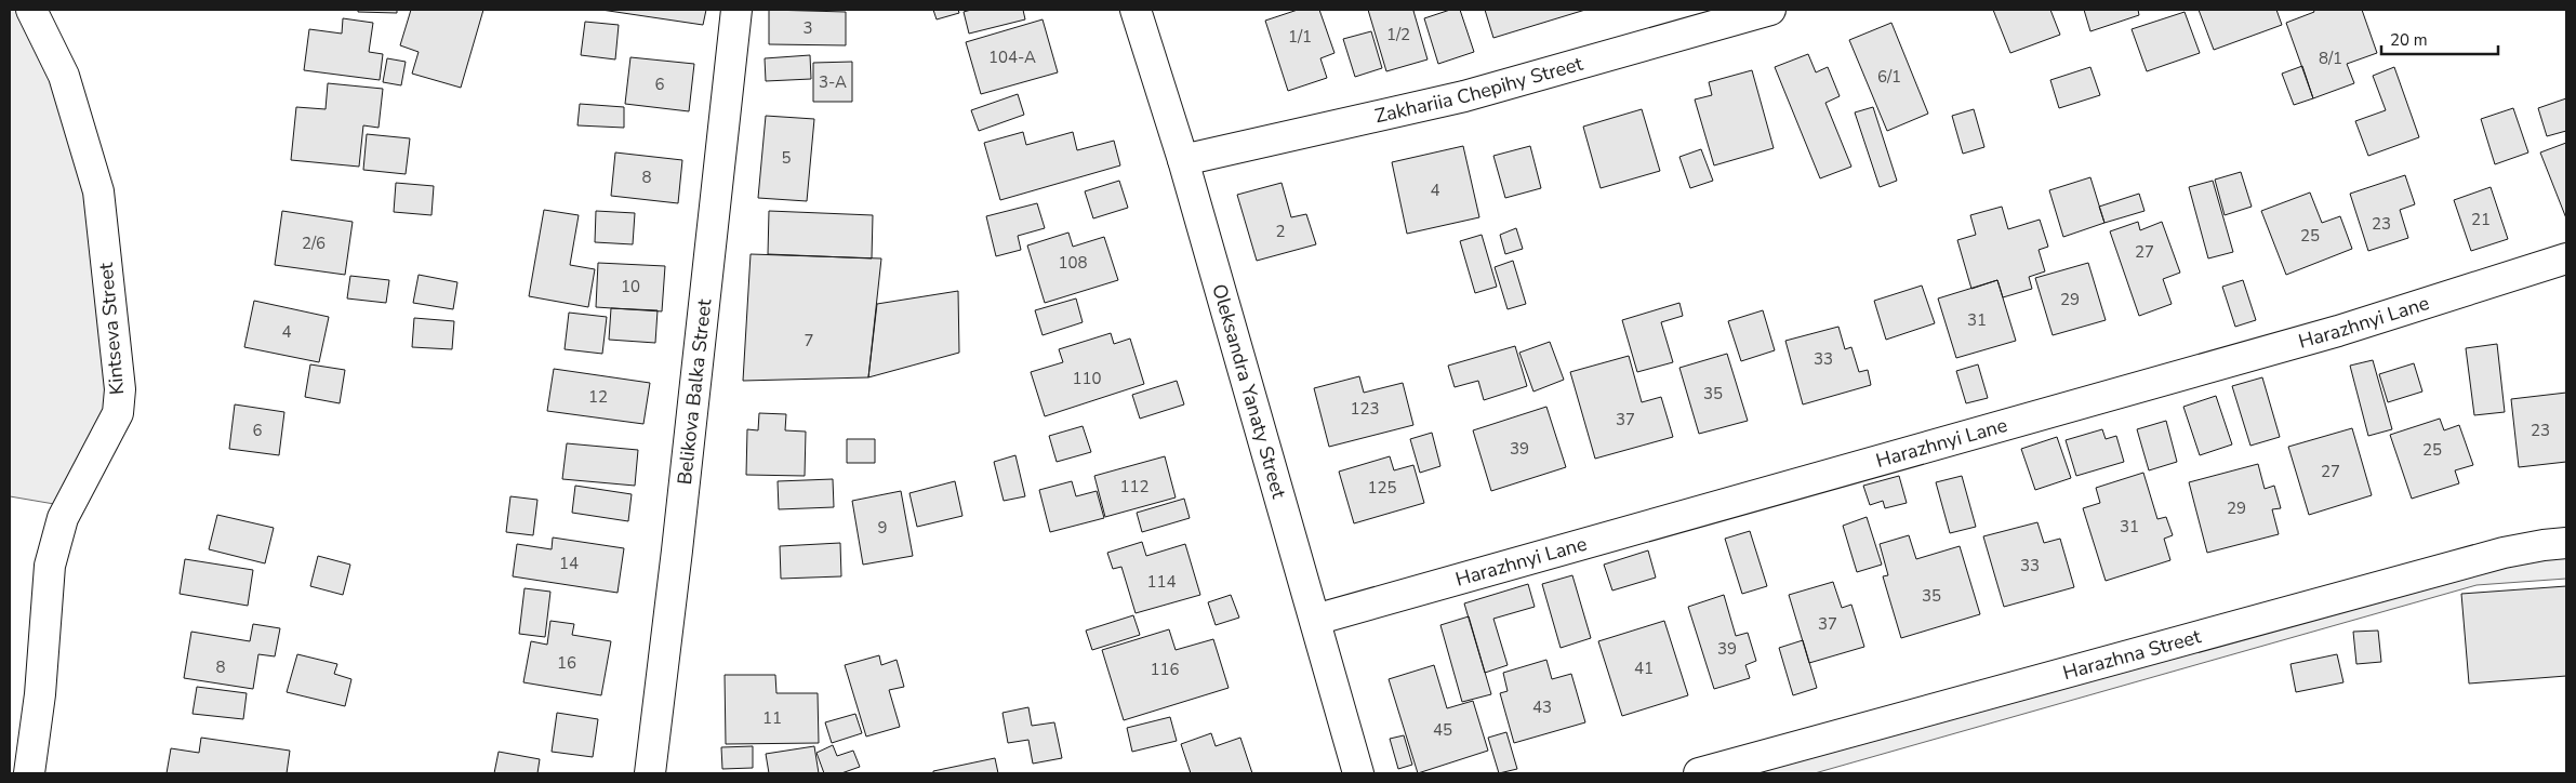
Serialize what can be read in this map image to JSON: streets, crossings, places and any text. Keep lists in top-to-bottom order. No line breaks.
{"streets":{"street":["Zakhariia Chepihy Street","Harazhnyi Lane","Kintseva Street","Oleksandra Yanaty Street","Belikova Balka Street","Harazhna Street"]},"crossings":[["Zakhariia Chepihy Street","Oleksandra Yanaty Street"],["Harazhnyi Lane","Oleksandra Yanaty Street"]],"house_numbers":["3","1/2","1/1","104-А","8/1","6/1","3-А","6","5","8","4","21","23","2","25","2/6","27","108","10","29","31","4","7","33","110","35","12","123","37","6","23","39","25","27","112","125","29","31","9","14","33","114","35","37","39","16","8","41","116","43","11","45"],"scale_bar":"20 m"}
